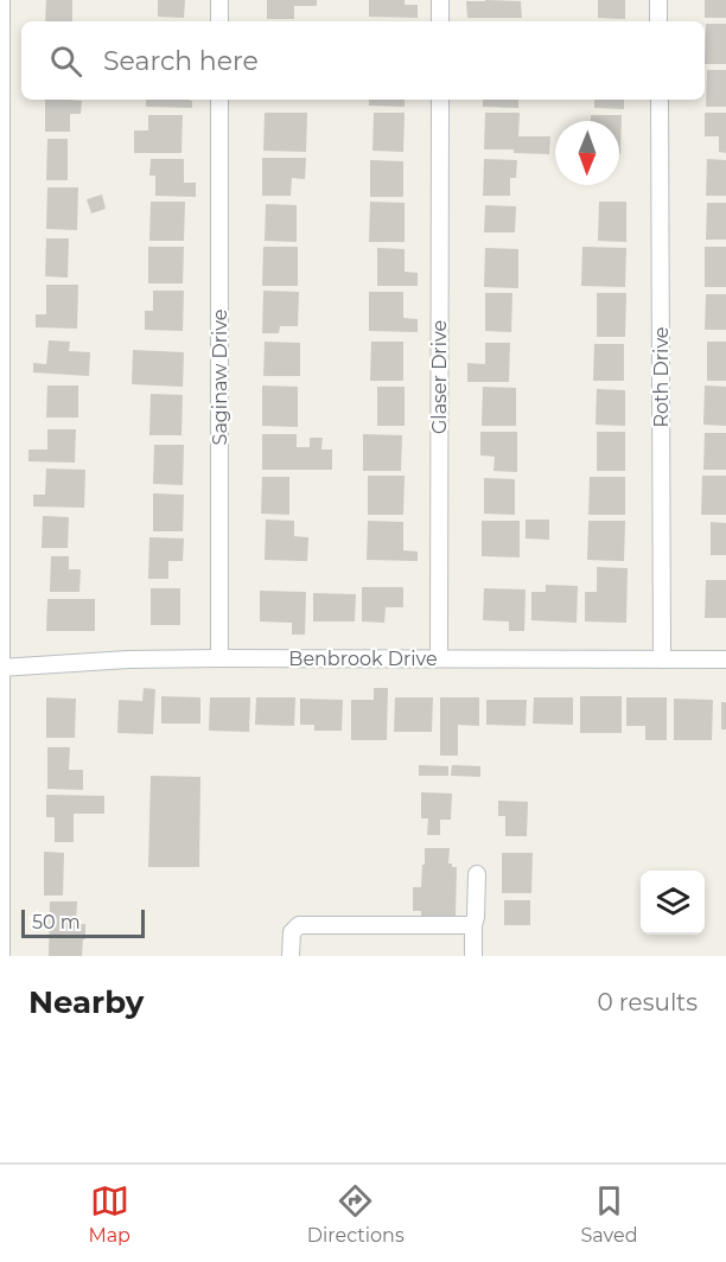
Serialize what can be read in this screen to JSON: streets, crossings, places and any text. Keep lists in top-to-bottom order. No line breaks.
{"streets":{"street":["Saginaw Drive","Glaser Drive","Roth Drive","Benbrook Drive"]},"crossings":[["Saginaw Drive","Benbrook Drive"],["Glaser Drive","Benbrook Drive"],["Roth Drive","Benbrook Drive"]],"scale_bar":"50 m","north":"bottom","page":{"search":"Search here","scale":"50 m","heading":["Nearby","0 results"],"nav":["Map","Directions","Saved"]}}
